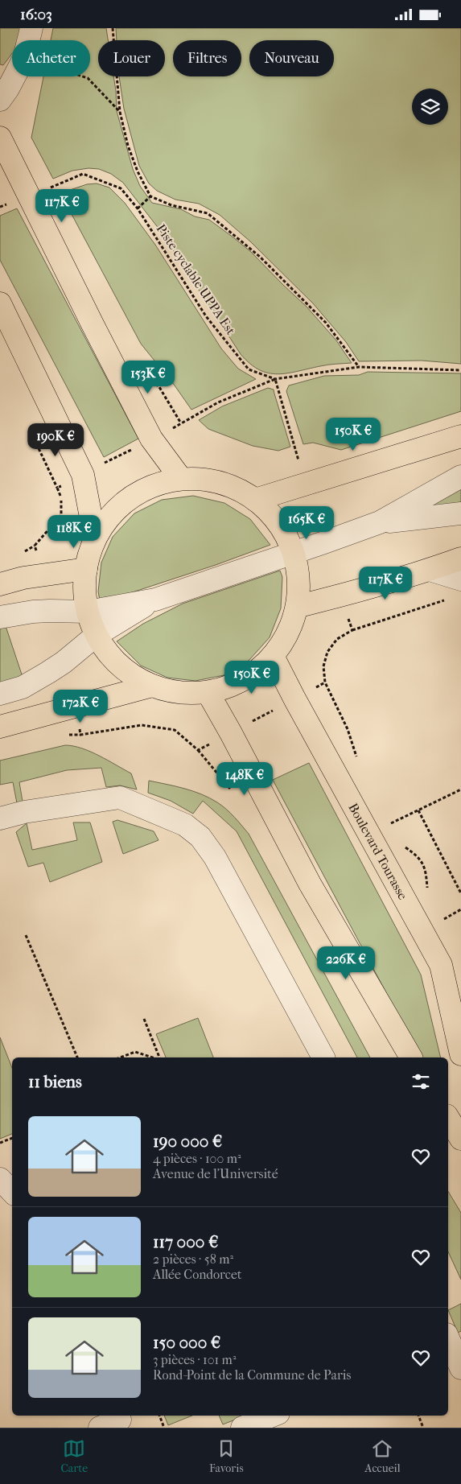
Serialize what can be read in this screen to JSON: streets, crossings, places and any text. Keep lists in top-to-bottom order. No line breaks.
{"streets":{"main road":["Boulevard Tourasse"],"path":["Piste cyclable UPPA Est"]},"page":{"status":"16:03","chip":["Acheter","Louer","Filtres","Nouveau"],"price":["117K €","153K €","150K €","190K €","165K €","118K €","117K €","150K €","172K €","148K €","226K €"],"heading":"11 biens","list":[{"name":"190 000 €","note":"4 pièces · 100 m² · Avenue de l'Université"},{"name":"117 000 €","note":"2 pièces · 58 m² · Allée Condorcet"},{"name":"150 000 €","note":"3 pièces · 101 m² · Rond-Point de la Commune de Paris"}],"tabs":["Carte","Favoris","Accueil"]}}
